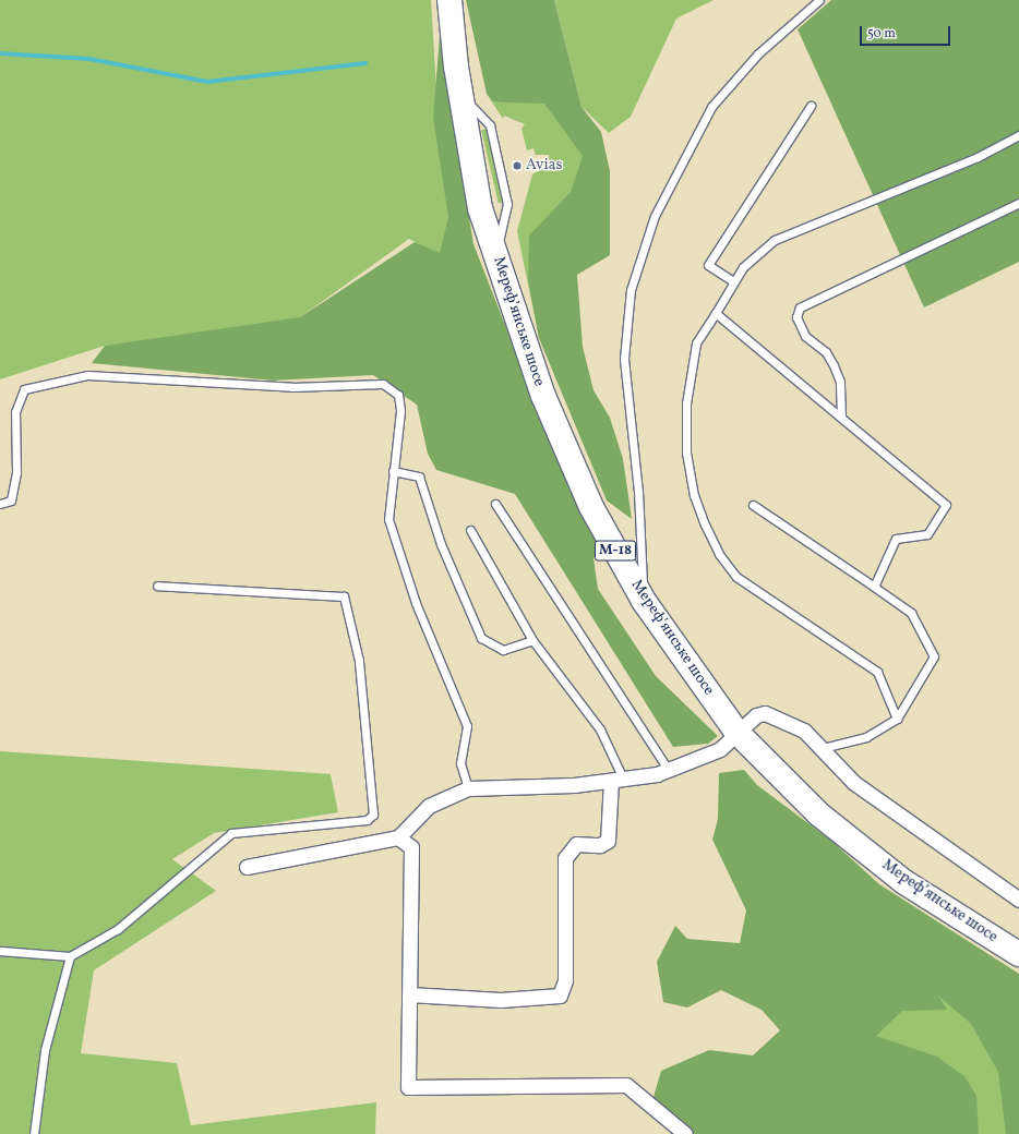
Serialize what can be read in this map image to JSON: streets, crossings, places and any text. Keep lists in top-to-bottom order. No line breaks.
{"streets":{"highway":["Мереф’янське шосе","М-18"]},"places":["Avias"],"scale_bar":"50 m"}
